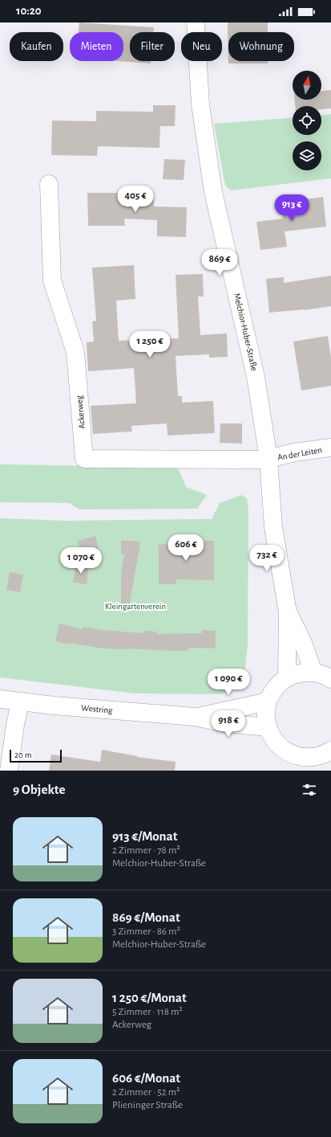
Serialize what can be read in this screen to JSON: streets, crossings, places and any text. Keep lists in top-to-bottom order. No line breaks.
{"streets":{"street":["Melchior-Huber-Straße","Ackerweg","An der Leiten","Westring"]},"crossings":[["Melchior-Huber-Straße","Ackerweg"],["Melchior-Huber-Straße","An der Leiten"],["Ackerweg","An der Leiten"]],"parks":["Kleingartenverein"],"scale_bar":"20 m","north":"top","page":{"status":"10:20","chip":["Kaufen","Mieten","Filter","Neu","Wohnung"],"price":["405 €","913 €","869 €","1 250 €","606 €","732 €","1 070 €","1 090 €","918 €"],"scale":"20 m","heading":"9 Objekte","list":[{"name":"913 €/Monat","note":"2 Zimmer · 78 m² · Melchior-Huber-Straße"},{"name":"869 €/Monat","note":"3 Zimmer · 86 m² · Melchior-Huber-Straße"},{"name":"1 250 €/Monat","note":"5 Zimmer · 118 m² · Ackerweg"},{"name":"606 €/Monat","note":"2 Zimmer · 52 m² · Plieninger Straße"}]}}
